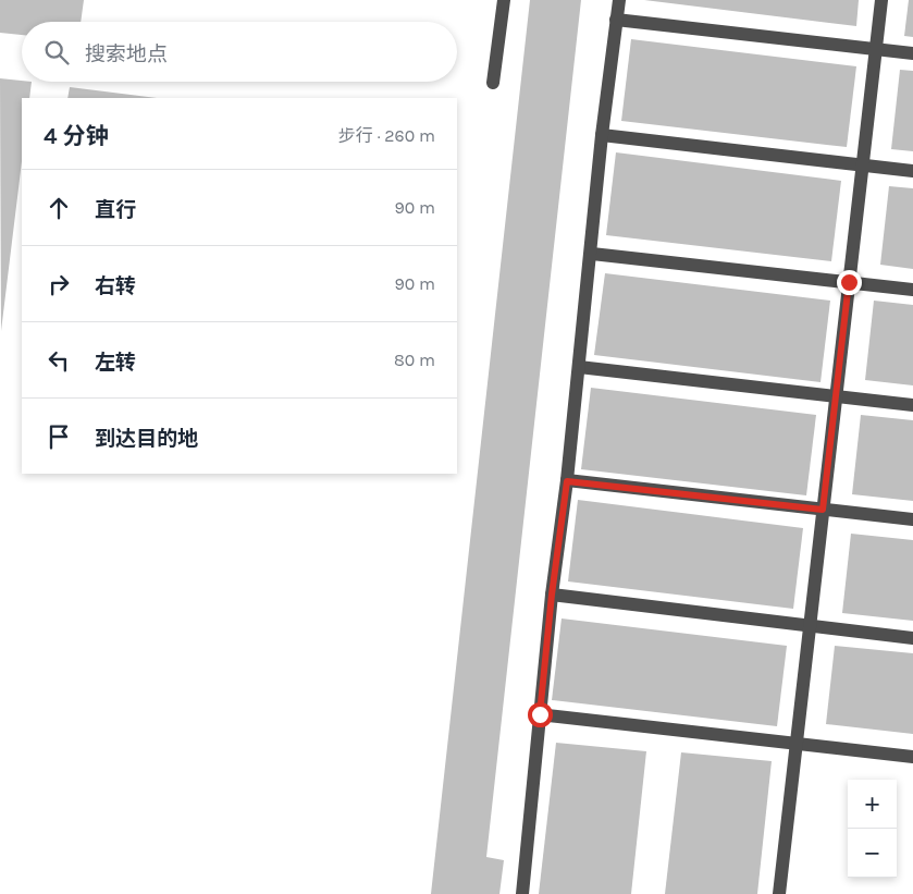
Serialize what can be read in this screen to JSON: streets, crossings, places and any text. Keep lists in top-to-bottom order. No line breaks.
{"page":{"search":"搜索地点","heading":["4 分钟","步行 · 260 m"],"list":[["直行","90 m"],["右转","90 m"],["左转","80 m"],"到达目的地"],"map_buttons":["+","−"]}}
